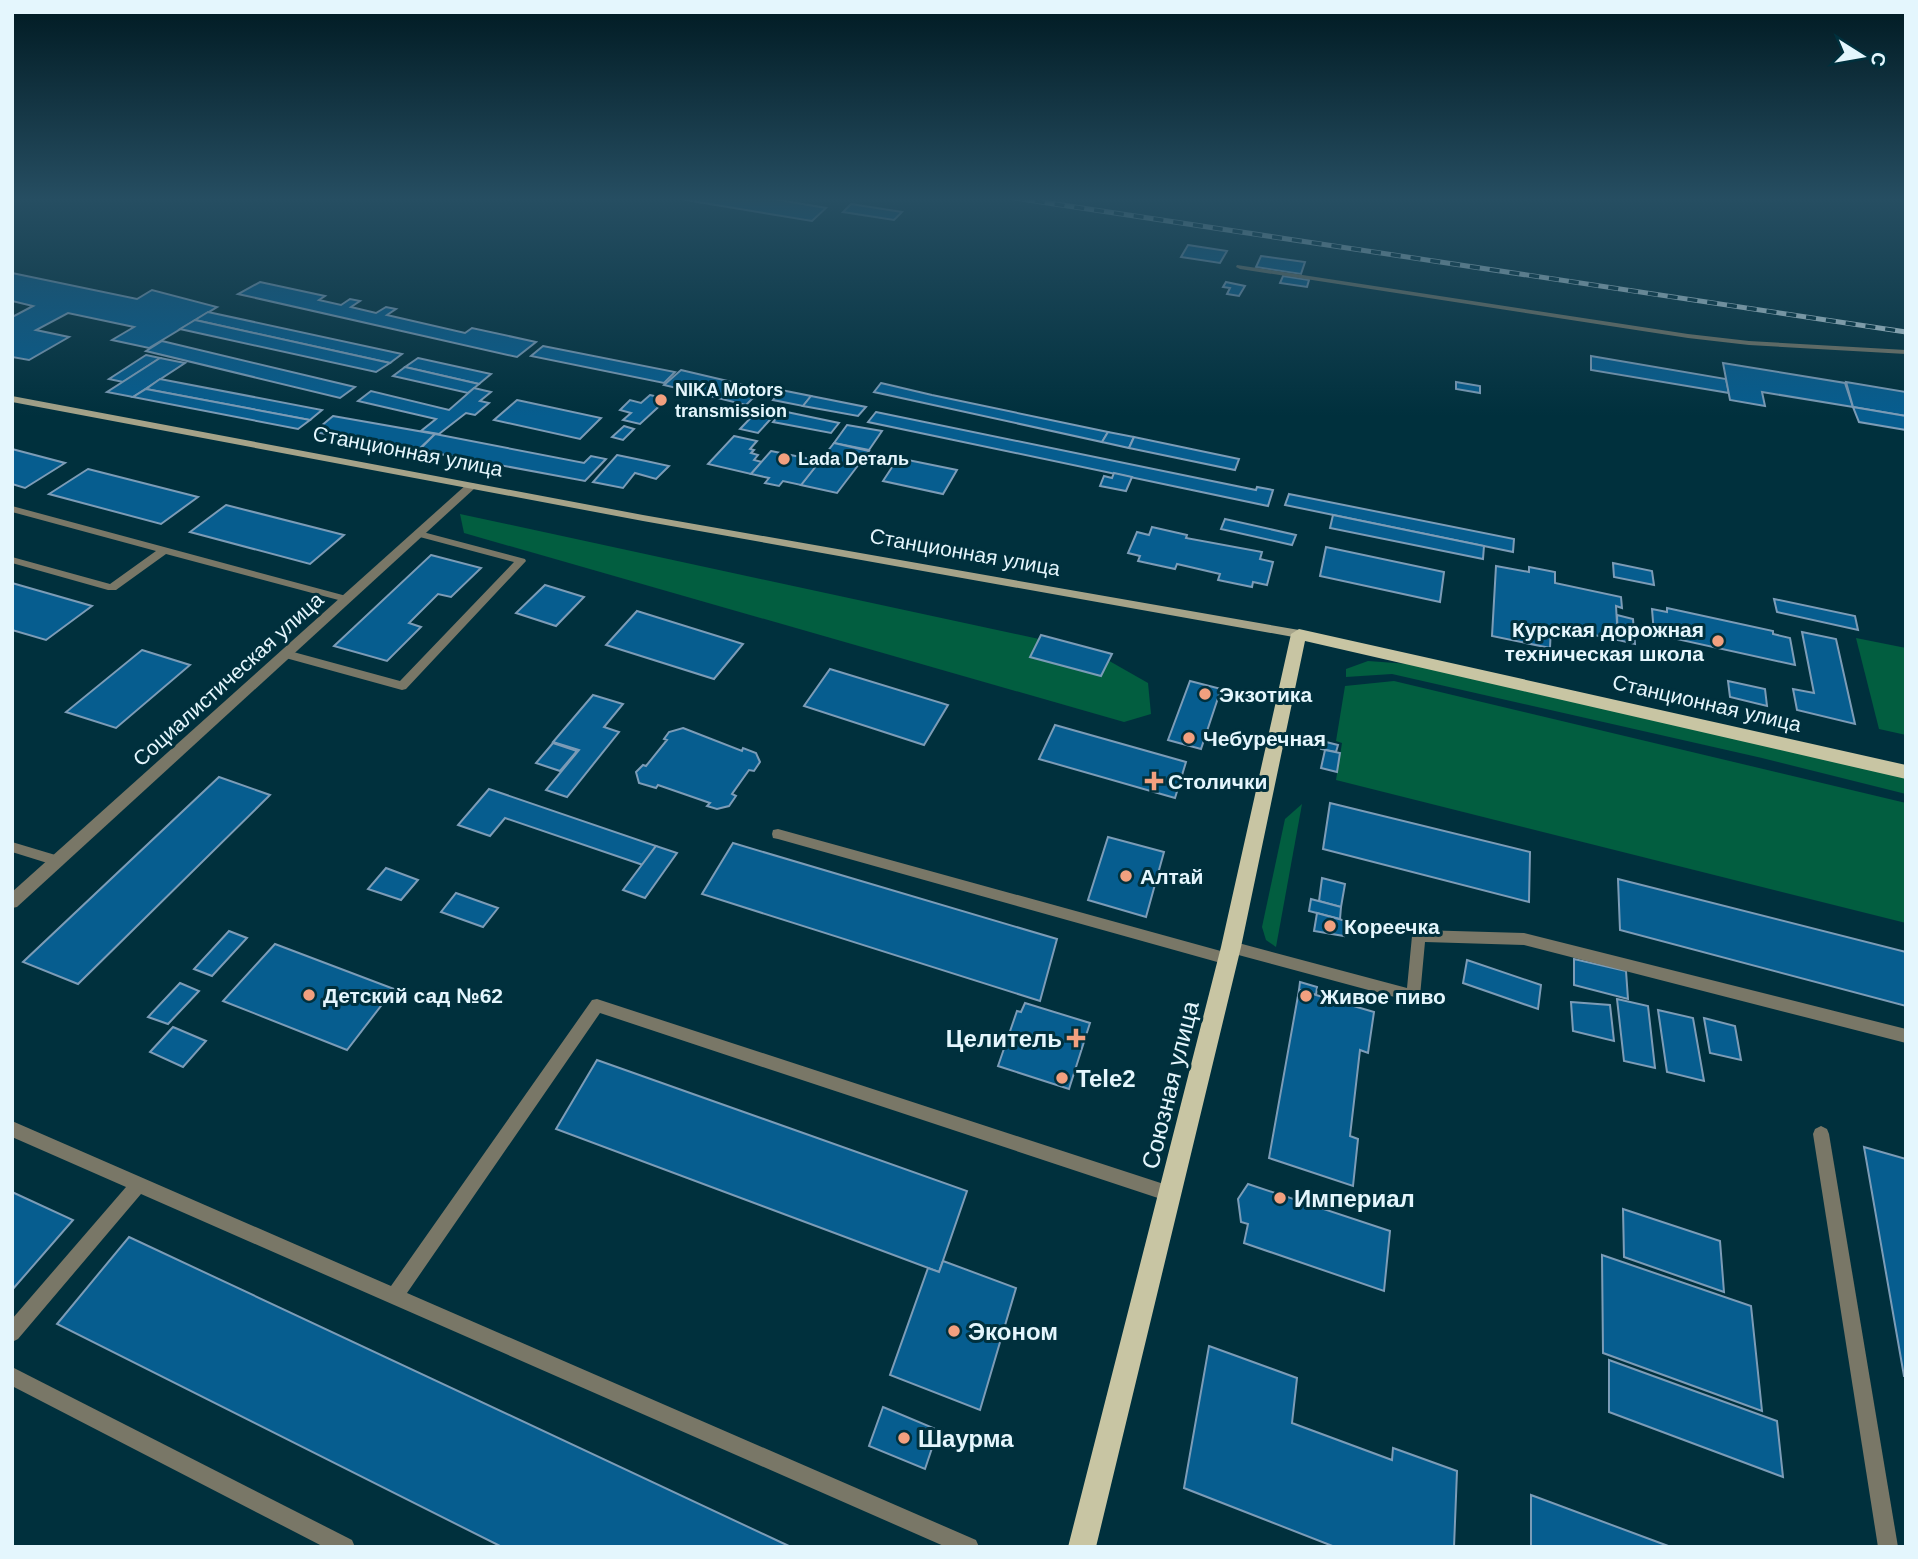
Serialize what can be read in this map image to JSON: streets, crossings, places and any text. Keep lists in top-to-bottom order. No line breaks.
{"streets":{"main road":["Станционная улица","Союзная улица"],"street":["Социалистическая улица"]},"crossings":[["Станционная улица","Социалистическая улица"],["Станционная улица","Союзная улица"]],"places":{"other":["NIKA Motors transmission","Lada Dеталь","Курская дорожная техническая школа","Экзотика","Чебуречная","Алтай","Кореечка","Детский сад №62","Живое пиво","Tele2","Империал","Эконом","Шаурма"],"health":["Столички","Целитель"]},"north":"right"}
